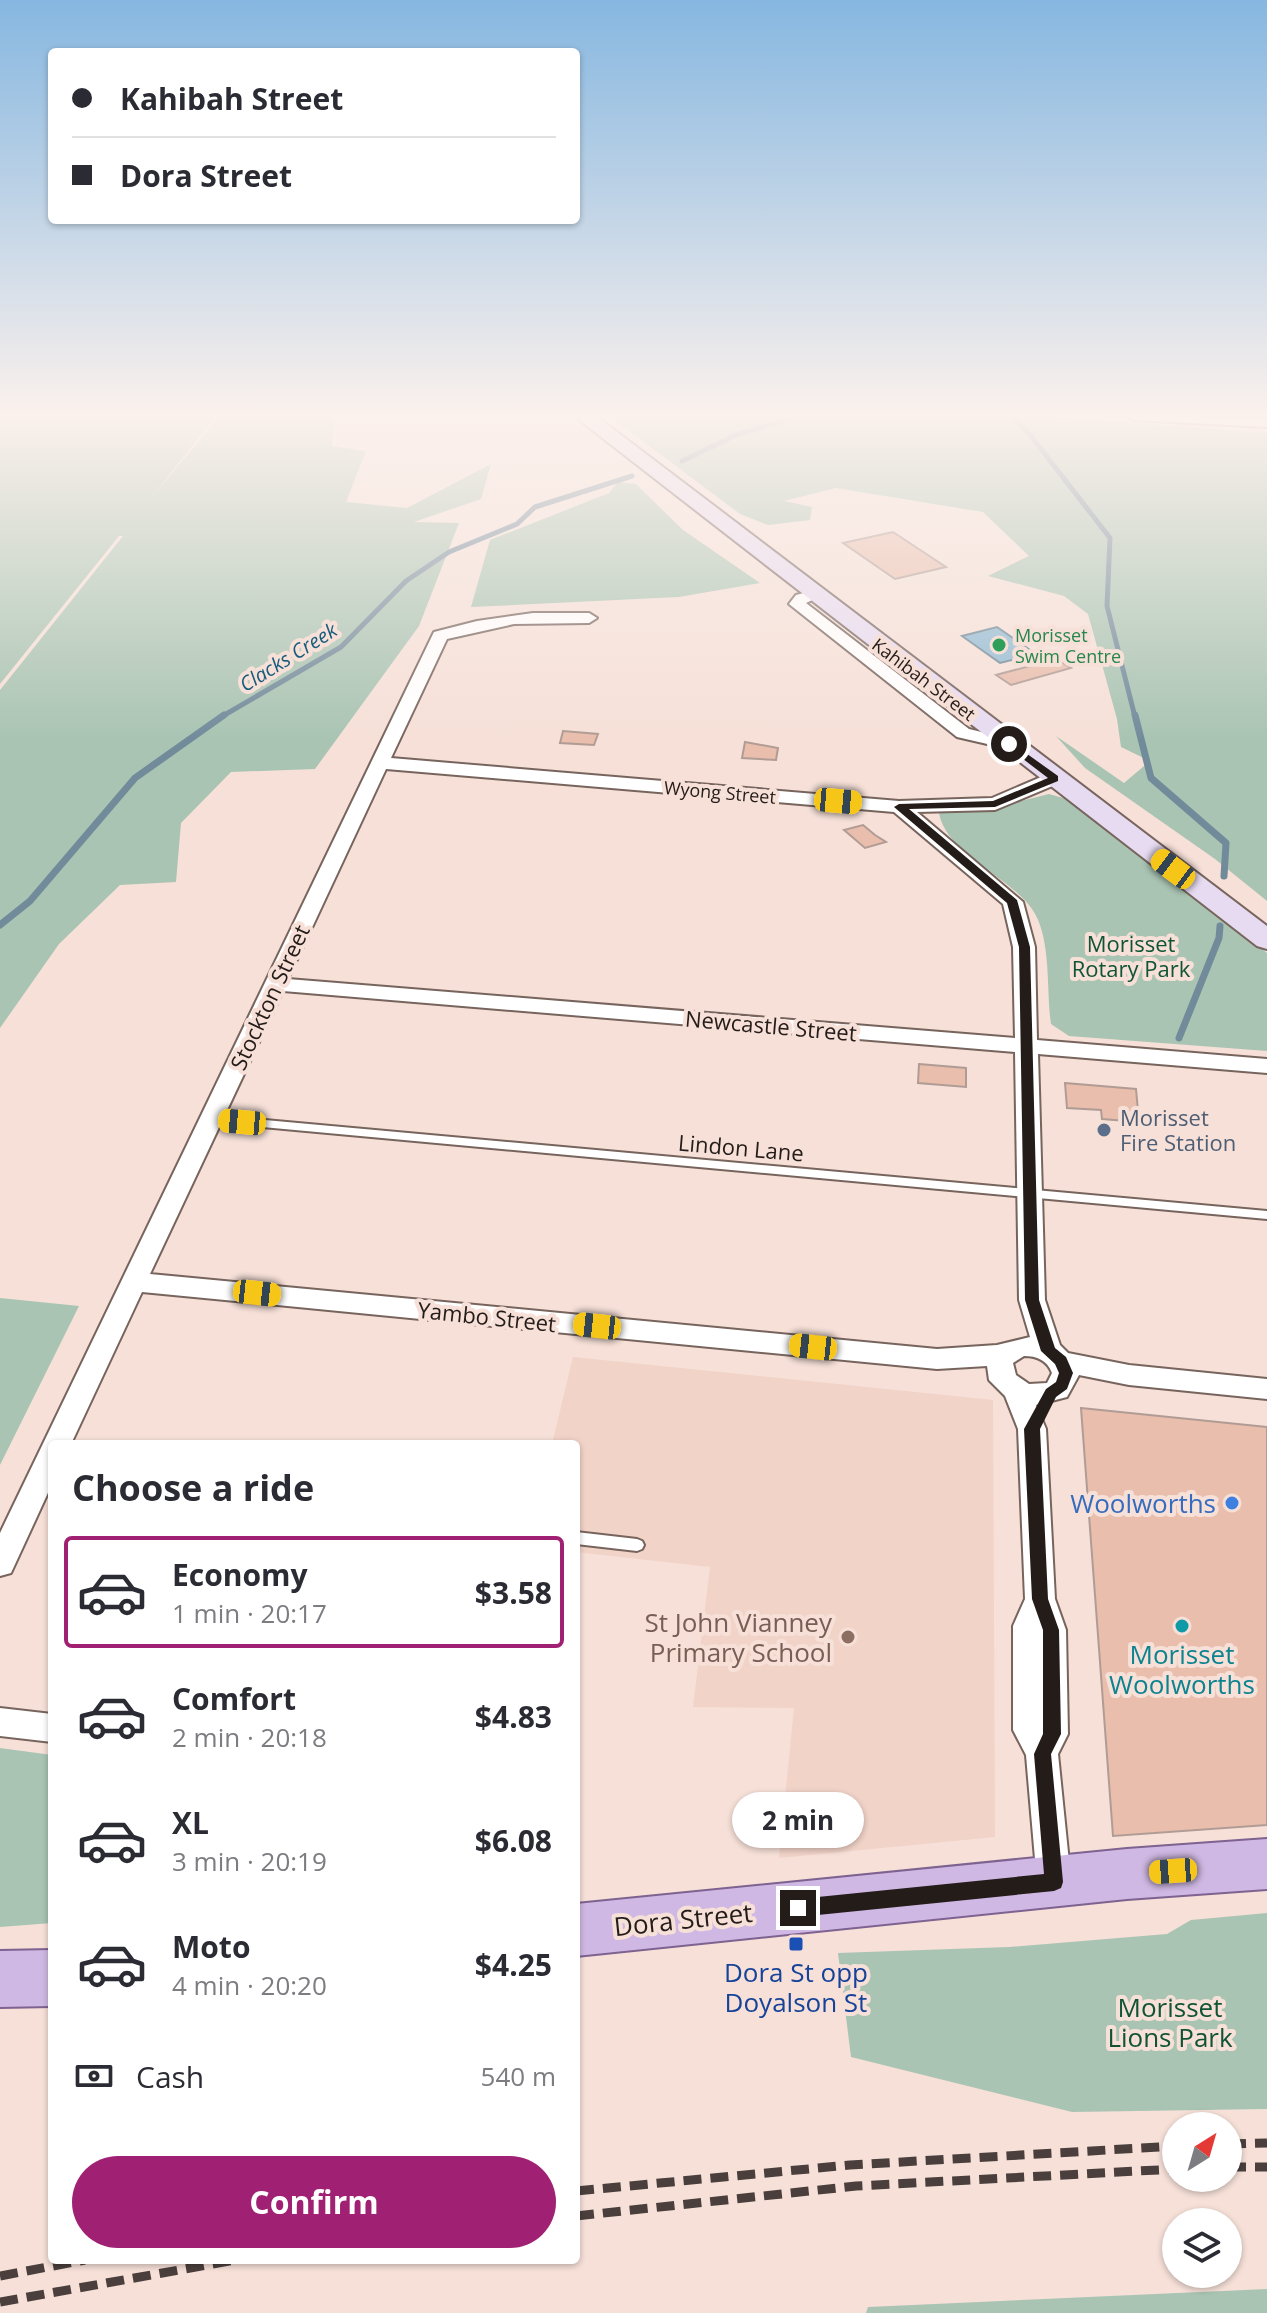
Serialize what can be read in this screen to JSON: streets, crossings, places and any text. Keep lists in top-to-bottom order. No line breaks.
{"streets":{"main road":["Dora Street"],"street":["Kahibah Street","Wyong Street","Stockton Street","Newcastle Street","Yambo Street"],"lane":["Lindon Lane"]},"crossings":[["Kahibah Street","Wyong Street"],["Wyong Street","Stockton Street"],["Stockton Street","Newcastle Street"],["Stockton Street","Lindon Lane"],["Stockton Street","Yambo Street"]],"water":["Clacks Creek"],"parks":["Morisset Rotary Park","Morisset Lions Park"],"places":{"other":["Morisset Swim Centre","Morisset Fire Station","Woolworths","Morisset Woolworths","St John Vianney Primary School"],"transit":["Dora St opp Doyalson St"]},"north":"top right","page":{"banner":["Kahibah Street","Dora Street"],"heading":"Choose a ride","list":[{"name":"Economy","note":"1 min · 20:17","value":"$3.58"},{"name":"Comfort","note":"2 min · 20:18","value":"$4.83"},{"name":"XL","note":"3 min · 20:19","value":"$6.08"},{"name":"Moto","note":"4 min · 20:20","value":"$4.25"}],"bubble":"2 min","pay":["Cash","540 m"],"buttons":"Confirm"}}
